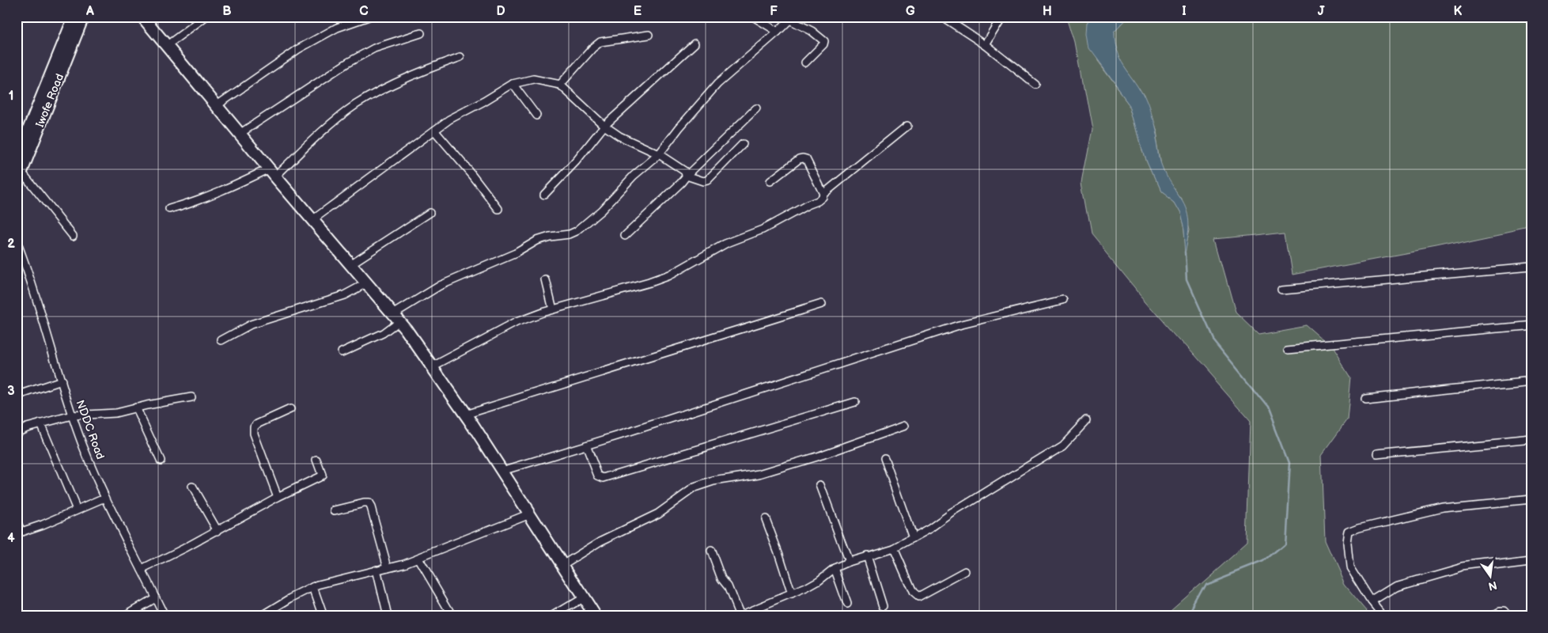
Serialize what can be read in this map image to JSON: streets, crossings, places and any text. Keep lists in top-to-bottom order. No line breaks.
{"streets":{"street":["Iwofe Road","NDDC Road"]},"north":"bottom","grid":{"columns":["A","B","C","D","E","F","G","H","I","J","K"],"rows":["1","2","3","4"]}}
